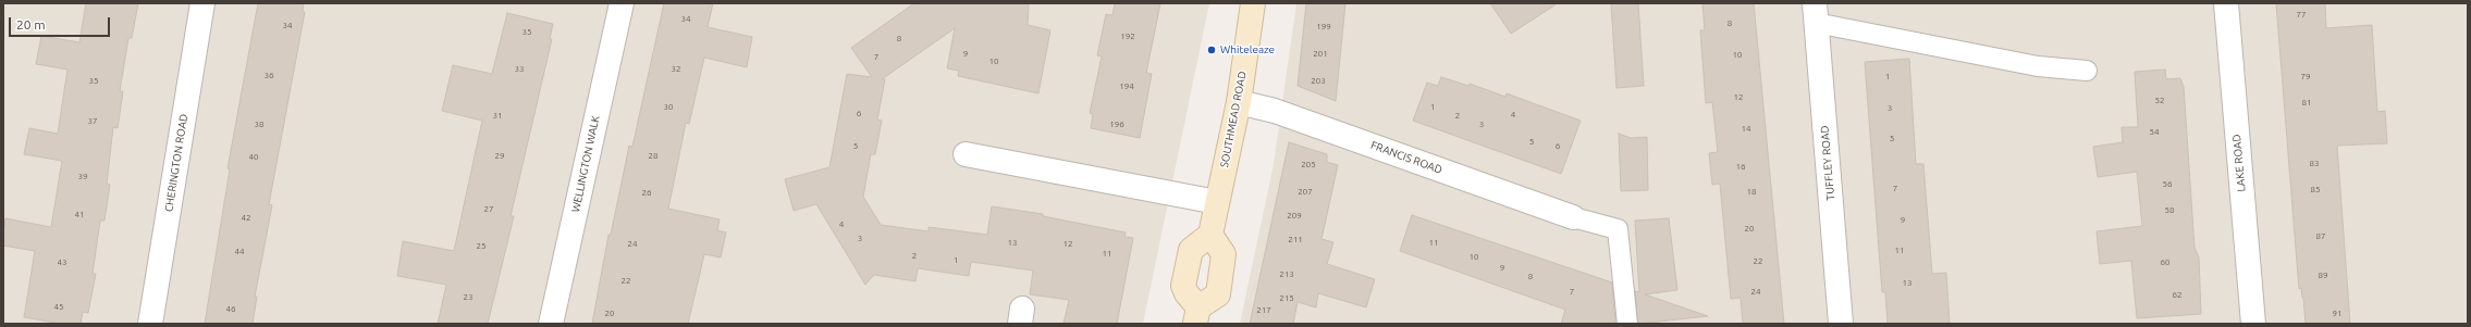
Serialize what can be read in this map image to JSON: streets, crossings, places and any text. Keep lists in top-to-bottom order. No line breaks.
{"streets":{"main road":["SOUTHMEAD ROAD"],"street":["FRANCIS ROAD","CHERINGTON ROAD","TUFFLEY ROAD","LAKE ROAD","WELLINGTON WALK"]},"crossings":[["SOUTHMEAD ROAD","FRANCIS ROAD"]],"places":["Whiteleaze"],"house_numbers":["77","34","8","34","199","35","192","8","9","201","10","7","10","33","32","36","1","79","35","203","194","12","52","81","30","1","3","6","4","31","2","37","38","196","3","14","54","5","5","5","6","29","28","40","83","205","16","39","56","7","85","207","18","26","27","58","41","209","42","9","4","20","87","3","211","13","11","24","12","25","11","44","11","2","10","1","22","43","60","9","213","89","8","22","13","7","24","62","23","215","45","46","217","20","91"],"scale_bar":"20 m"}
